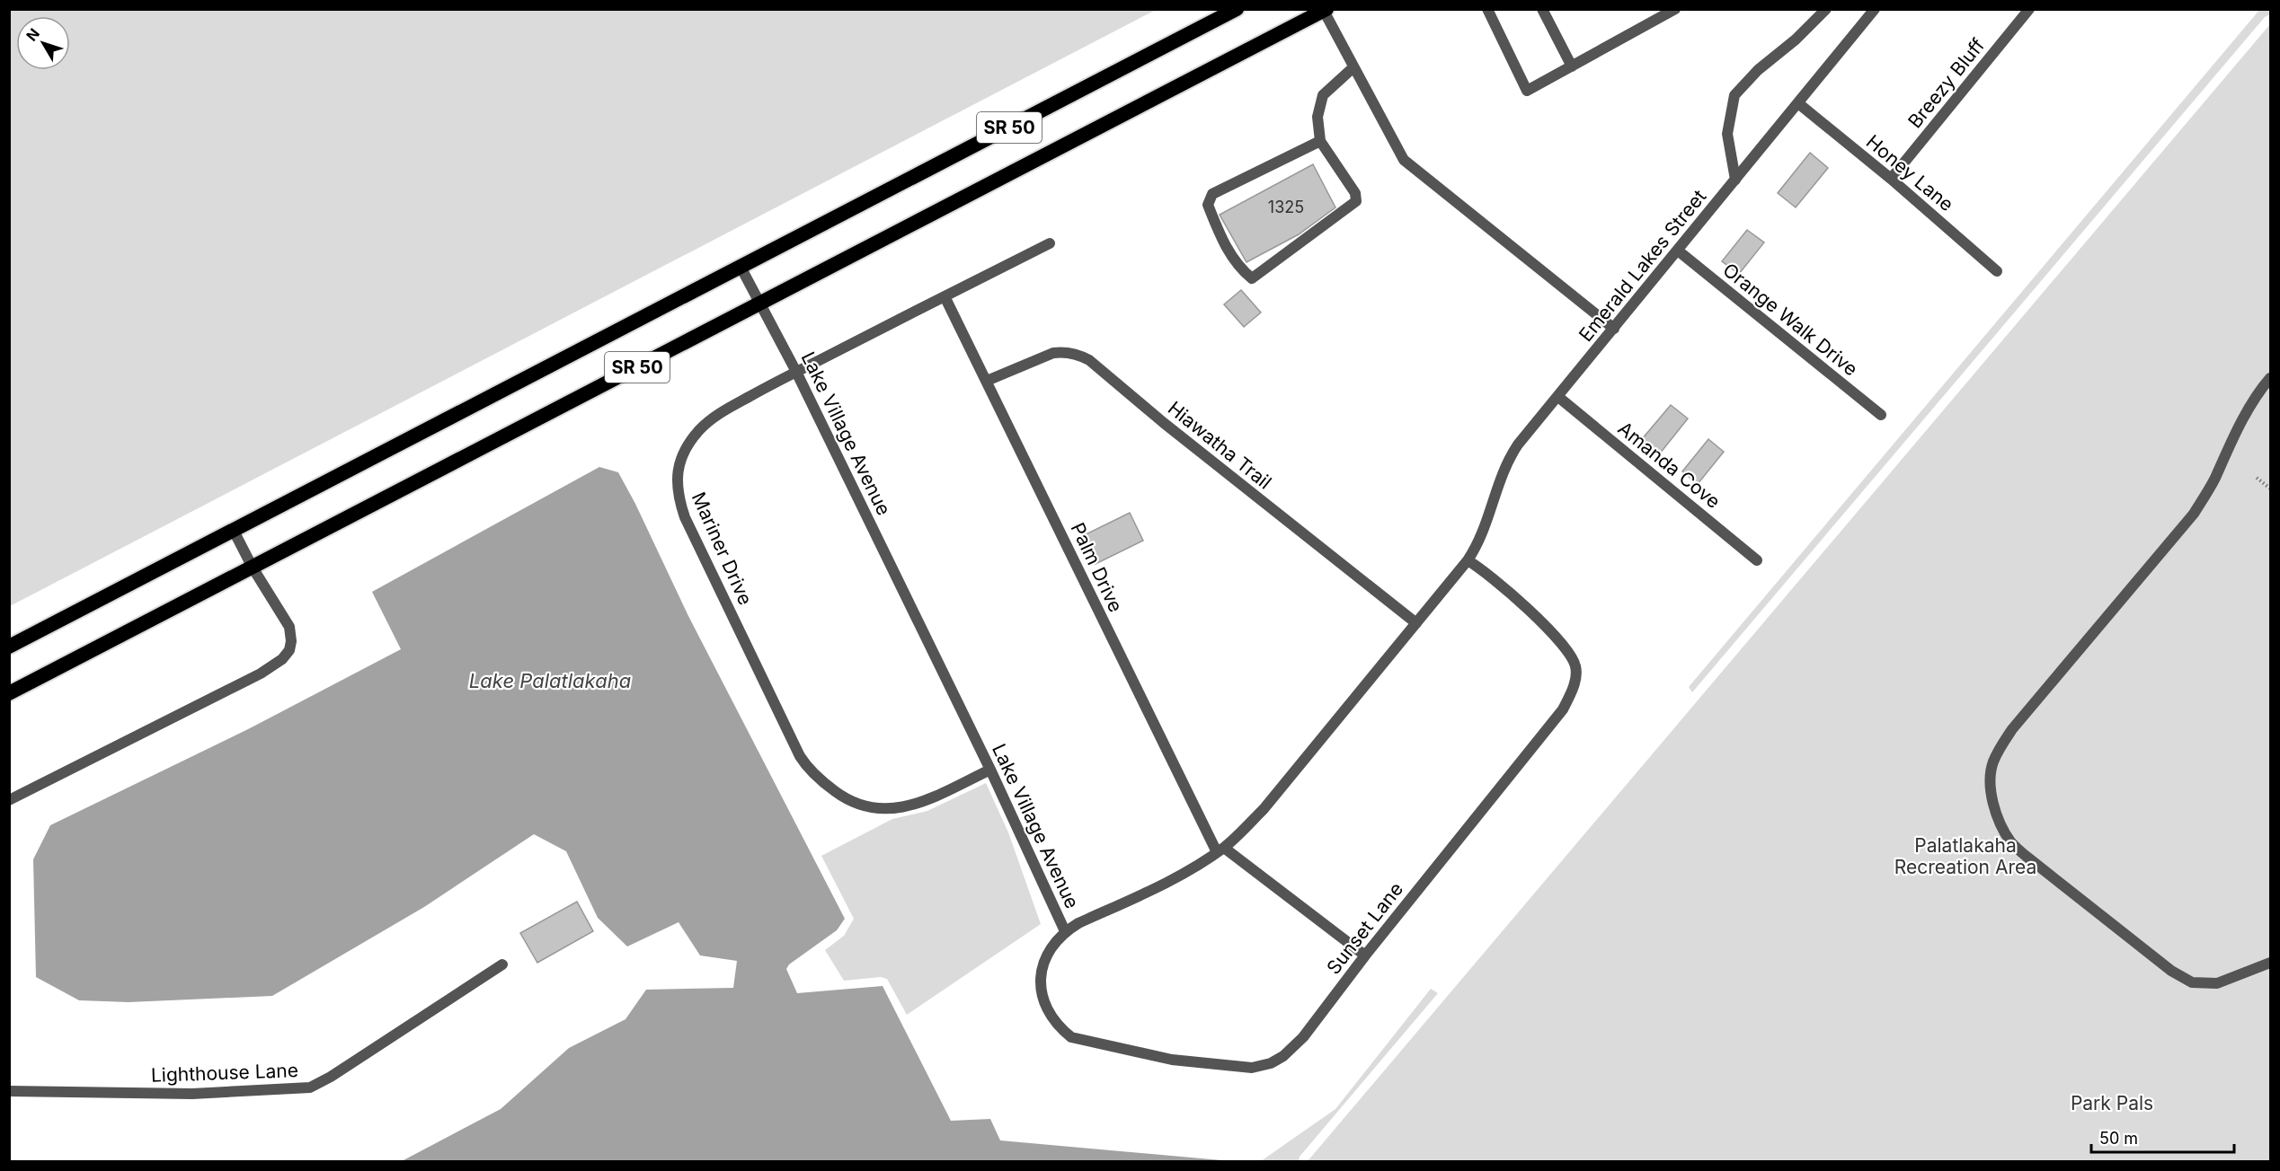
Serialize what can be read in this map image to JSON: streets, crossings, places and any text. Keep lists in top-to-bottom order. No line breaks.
{"streets":{"highway":["SR 50"],"street":["Breezy Bluff","Honey Lane","Emerald Lakes Street","Orange Walk Drive","Lake Village Avenue","Hiawatha Trail","Amanda Cove","Mariner Drive","Palm Drive","Sunset Lane","Lighthouse Lane"]},"crossings":[["Breezy Bluff","Honey Lane"],["SR 50","Lake Village Avenue"],["Honey Lane","Emerald Lakes Street"],["Emerald Lakes Street","Orange Walk Drive"],["Emerald Lakes Street","Lake Village Avenue"],["Emerald Lakes Street","Amanda Cove"],["Emerald Lakes Street","Sunset Lane"],["Lake Village Avenue","Hiawatha Trail"],["Lake Village Avenue","Mariner Drive"],["Lake Village Avenue","Palm Drive"],["Lake Village Avenue","Sunset Lane"],["Hiawatha Trail","Palm Drive"],["Mariner Drive","Palm Drive"],["Palm Drive","Sunset Lane"]],"water":["Lake Palatlakaha"],"parks":["Palatlakaha Recreation Area","Park Pals"],"house_numbers":["1325"],"scale_bar":"50 m","north":"top left"}
